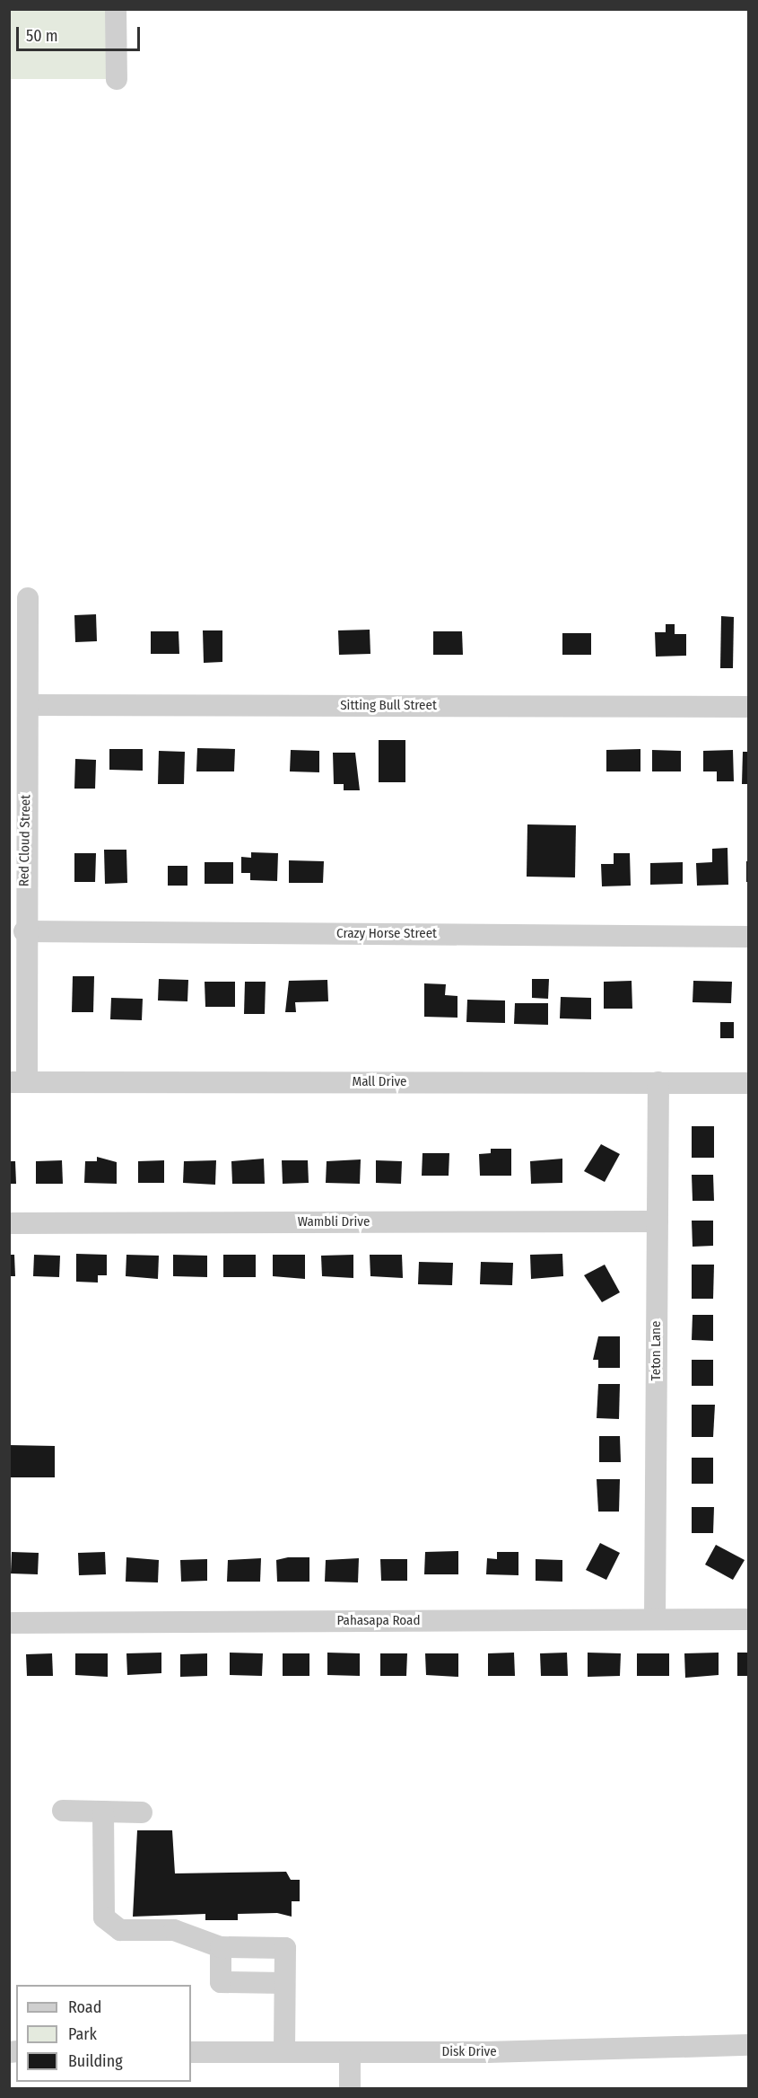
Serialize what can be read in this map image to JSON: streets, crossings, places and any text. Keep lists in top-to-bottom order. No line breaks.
{"streets":{"street":["Sitting Bull Street","Red Cloud Street","Crazy Horse Street","Mall Drive","Wambli Drive","Teton Lane","Pahasapa Road","Disk Drive"]},"crossings":[["Sitting Bull Street","Red Cloud Street"],["Red Cloud Street","Crazy Horse Street"],["Red Cloud Street","Mall Drive"],["Mall Drive","Teton Lane"],["Wambli Drive","Teton Lane"],["Teton Lane","Pahasapa Road"]],"legend":["Road","Park","Building"],"scale_bar":"50 m"}
